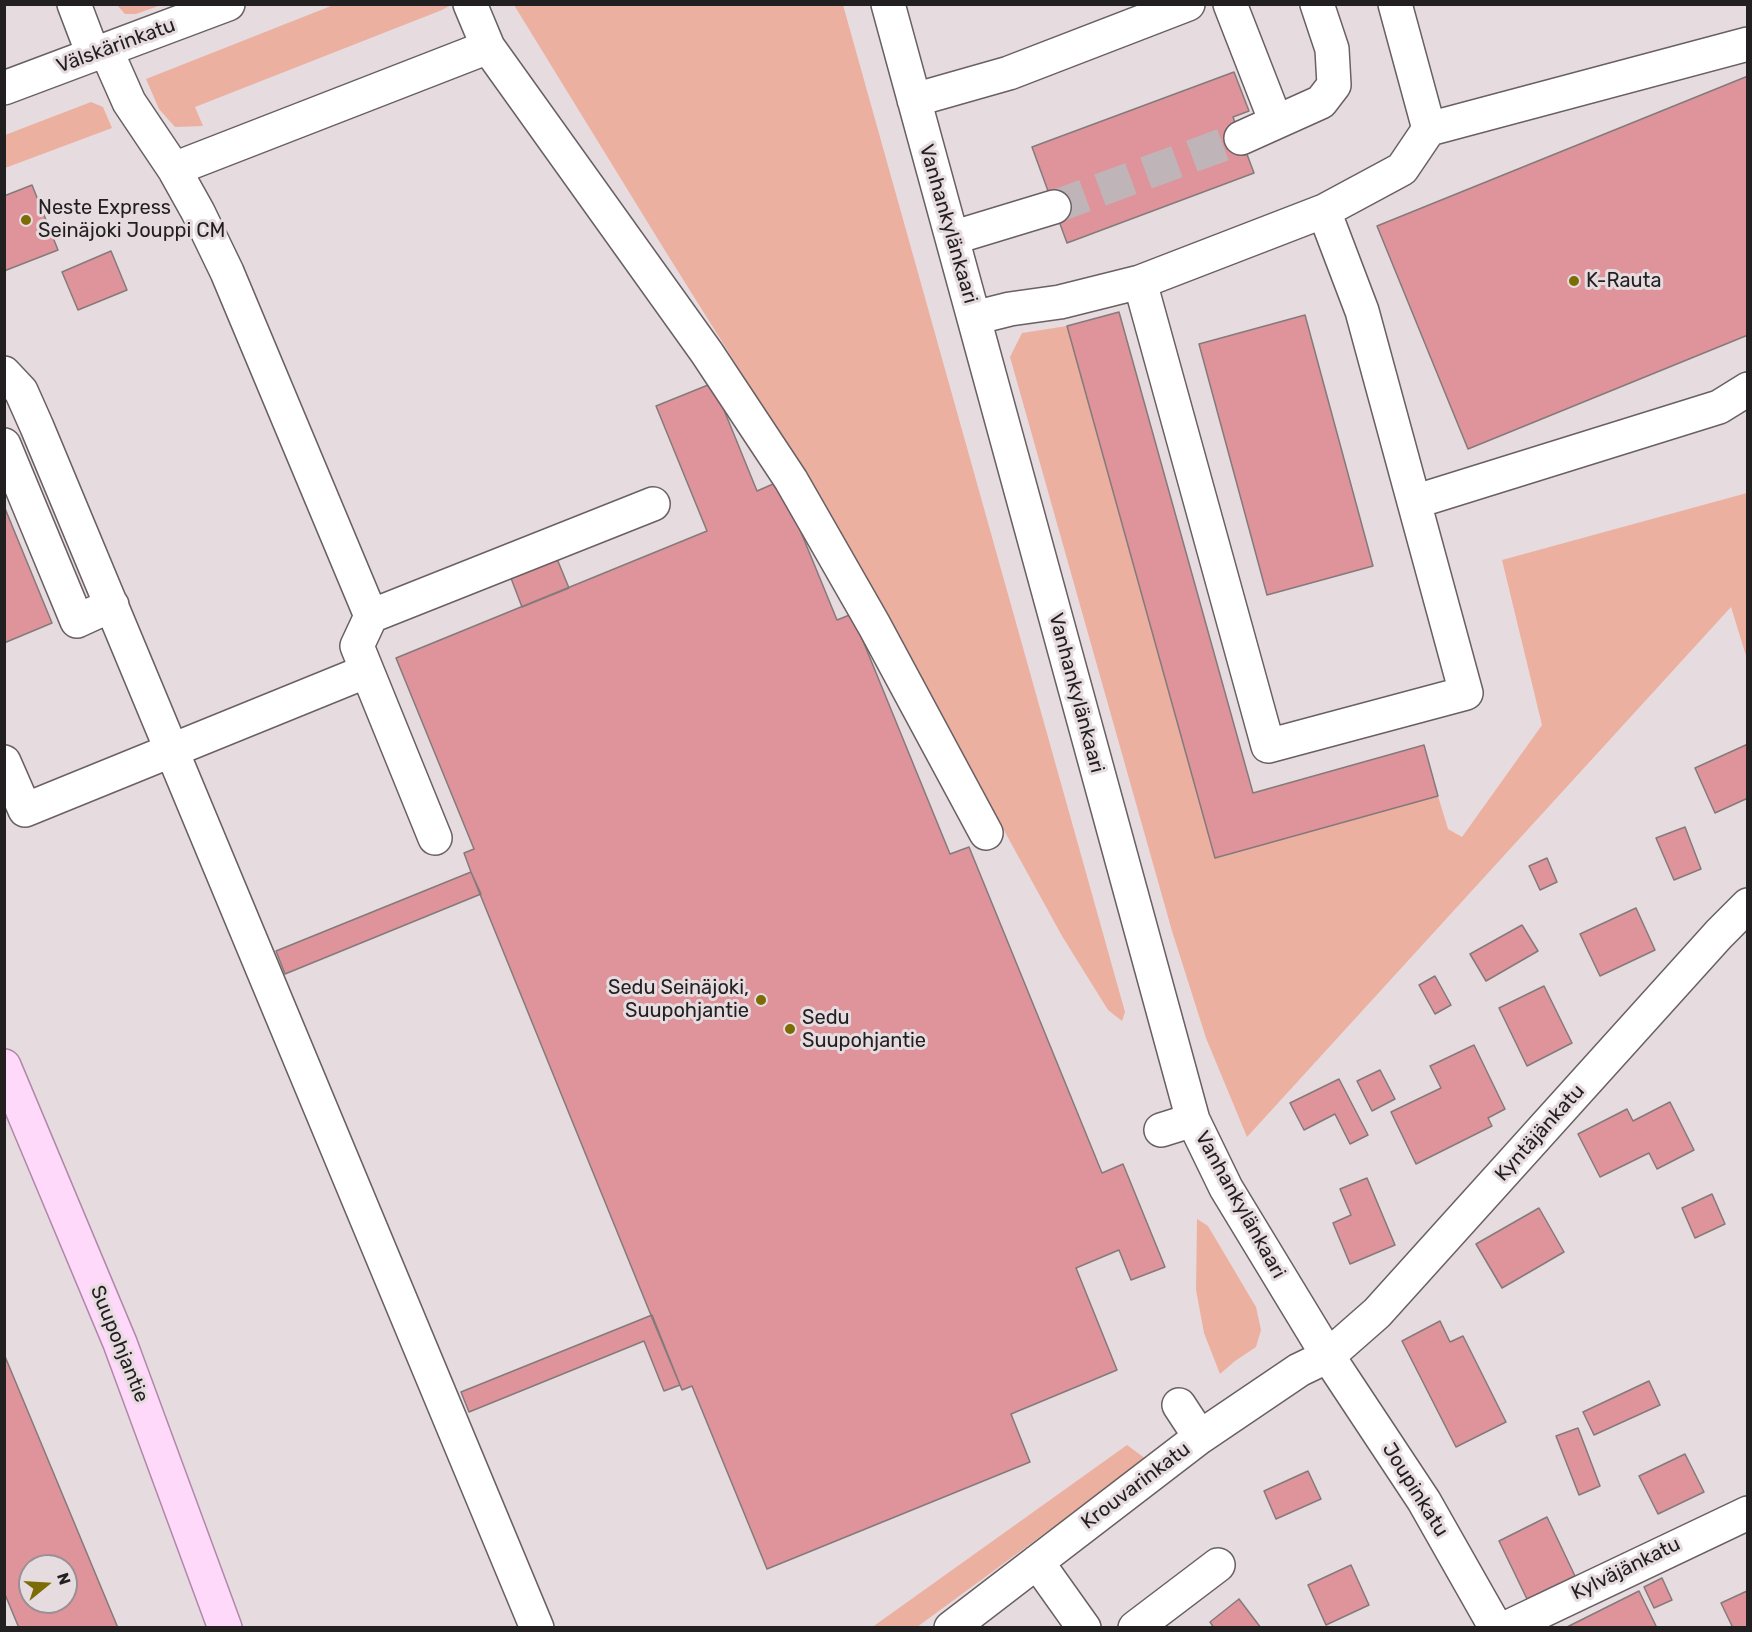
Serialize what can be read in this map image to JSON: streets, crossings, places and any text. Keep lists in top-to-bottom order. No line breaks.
{"streets":{"main road":["Suupohjantie"],"street":["Välskärinkatu","Vanhankylänkaari","Kyntäjänkatu","Krouvarinkatu","Joupinkatu","Kylväjänkatu"]},"crossings":[["Vanhankylänkaari","Kyntäjänkatu"],["Vanhankylänkaari","Krouvarinkatu"],["Vanhankylänkaari","Joupinkatu"],["Kyntäjänkatu","Krouvarinkatu"],["Kyntäjänkatu","Joupinkatu"],["Krouvarinkatu","Joupinkatu"]],"places":["Neste Express Seinäjoki Jouppi CM","K-Rauta","Sedu Seinäjoki, Suupohjantie","Sedu Suupohjantie"],"north":"right"}
